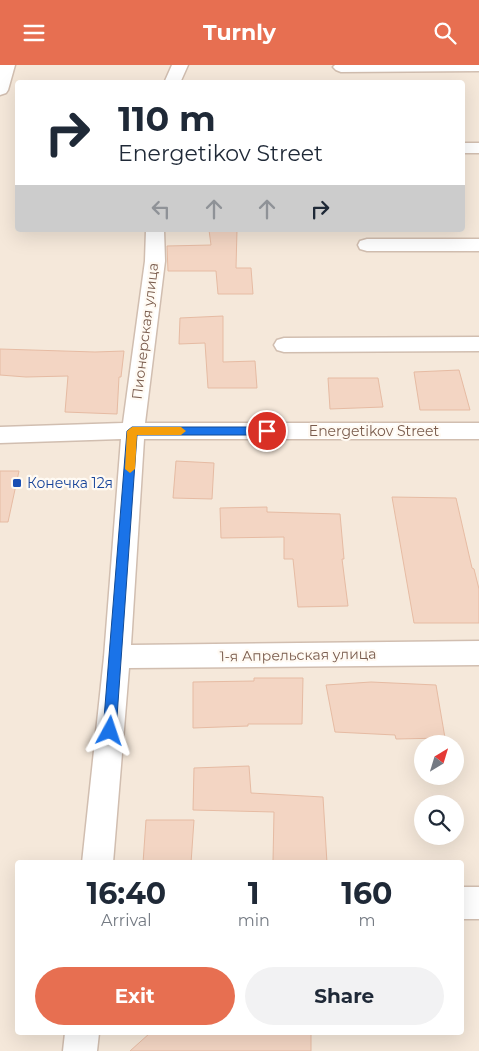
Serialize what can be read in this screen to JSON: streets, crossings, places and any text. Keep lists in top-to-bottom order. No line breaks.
{"streets":{"street":["Пионерская улица","Energetikov Street","1-я Апрельская улица"]},"crossings":[["Пионерская улица","Energetikov Street"],["Пионерская улица","1-я Апрельская улица"]],"places":{"transit":["Конечка 12я"]},"north":"top right","page":{"header":"Turnly","turn":["110 m","Energetikov Street"],"eta":["16:40","Arrival","1","min","160","m"],"buttons":["Exit","Share"]}}
